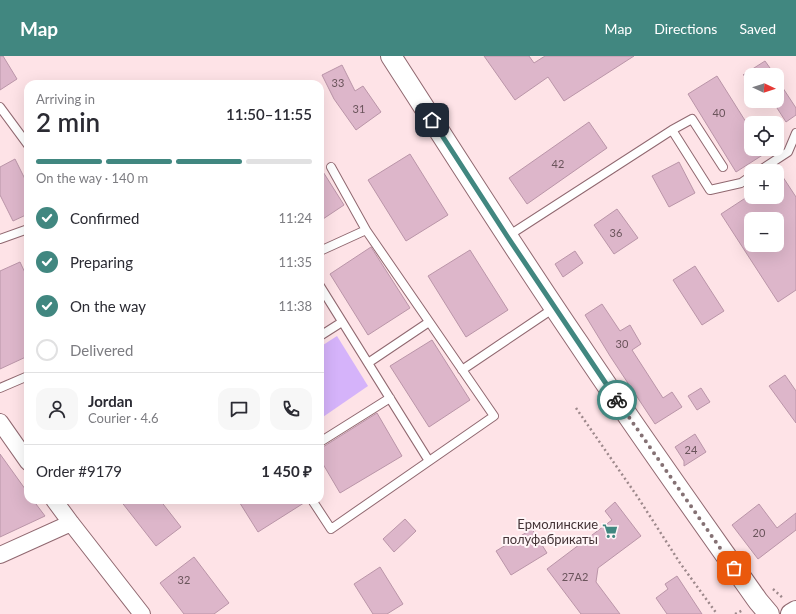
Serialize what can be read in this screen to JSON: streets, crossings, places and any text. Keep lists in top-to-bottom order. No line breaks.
{"places":{"supermarket":["Ермолинские полуфабрикаты"]},"house_numbers":["33","31","40","42","36","30","24","20","27А2","32"],"north":"right","page":{"header":"Map","nav":["Map","Directions","Saved"],"map_buttons":["+","−"],"heading":["2 min","Arriving in","11:50–11:55"],"panel":["Jordan","Courier · 4.6","Order #9179","1 450 ₽"],"bar":"On the way · 140 m","list":[["Confirmed","11:24"],["Preparing","11:35"],["On the way","11:38"],"Delivered"]}}
